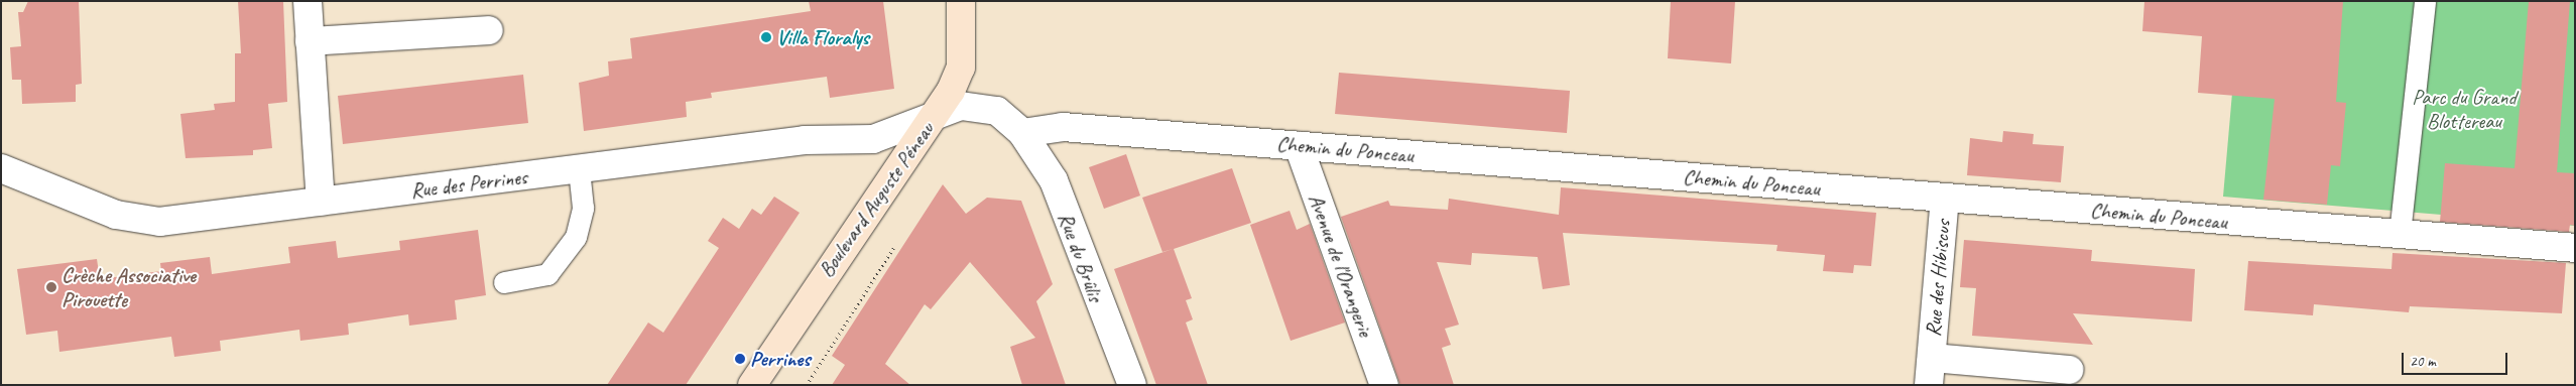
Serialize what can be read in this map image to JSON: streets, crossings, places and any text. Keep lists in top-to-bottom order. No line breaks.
{"streets":{"street":["Chemin du Ponceau","Rue des Perrines","Boulevard Auguste Péneau","Rue du Brûlis","Avenue de l'Orangerie","Rue des Hibiscus"]},"crossings":[["Chemin du Ponceau","Rue du Brûlis"],["Chemin du Ponceau","Avenue de l'Orangerie"],["Chemin du Ponceau","Rue des Hibiscus"],["Rue des Perrines","Boulevard Auguste Péneau"]],"parks":["Parc du Grand Blottereau"],"places":["Villa Floralys","Crèche Associative Pirouette","Perrines"],"scale_bar":"20 m"}
